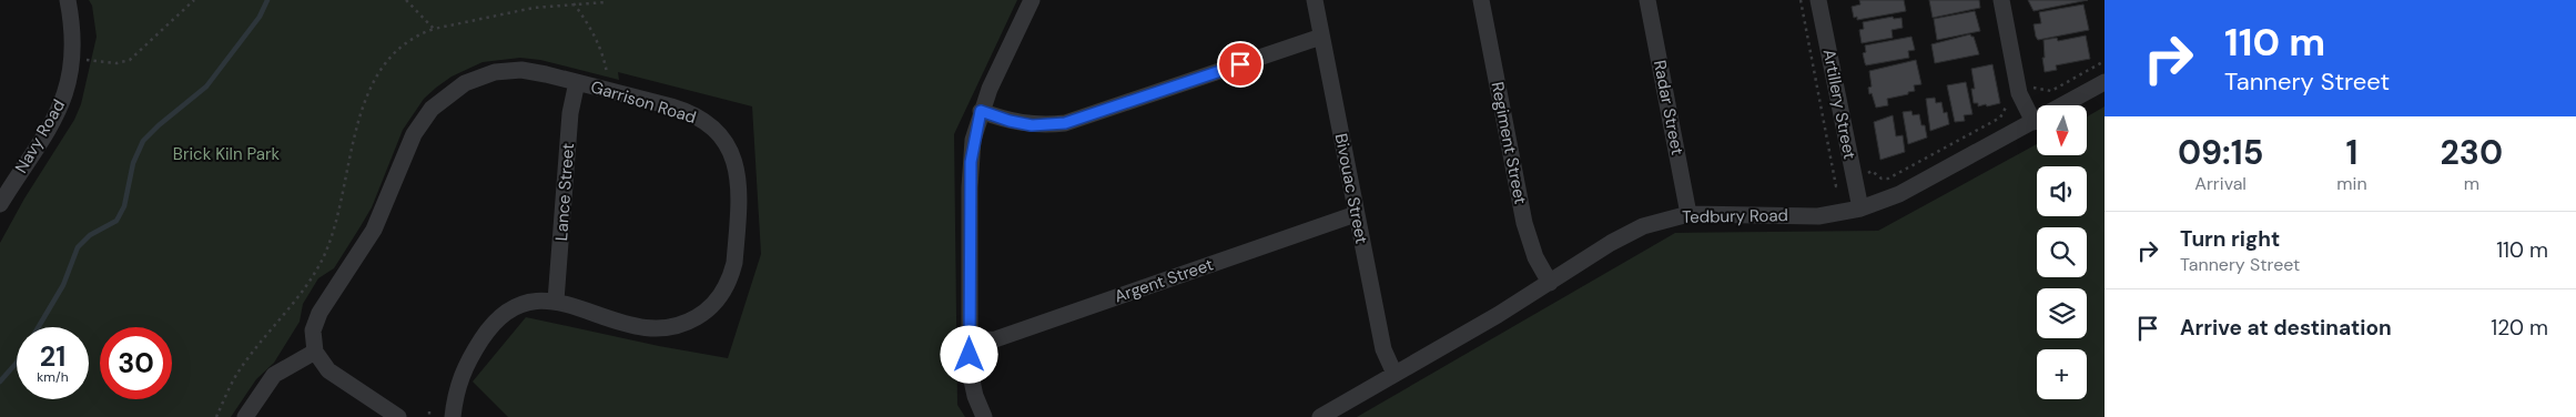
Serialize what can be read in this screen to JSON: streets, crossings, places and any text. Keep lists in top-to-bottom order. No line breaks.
{"streets":{"street":["Garrison Road","Artillery Street","Radar Street","Navy Road","Regiment Street","Bivouac Street","Lance Street","Tedbury Road","Argent Street"]},"crossings":[["Garrison Road","Lance Street"],["Artillery Street","Tedbury Road"],["Radar Street","Tedbury Road"],["Regiment Street","Tedbury Road"],["Bivouac Street","Tedbury Road"],["Bivouac Street","Argent Street"]],"parks":["Brick Kiln Park"],"north":"bottom","page":{"turn":["110 m","Tannery Street"],"map_buttons":"+","eta":["09:15","Arrival","1","min","230","m"],"list":[{"name":"Turn right","note":"Tannery Street","value":"110 m"},{"name":"Arrive at destination","value":"120 m"}],"speed":"21 km/h","limit":"30"}}
